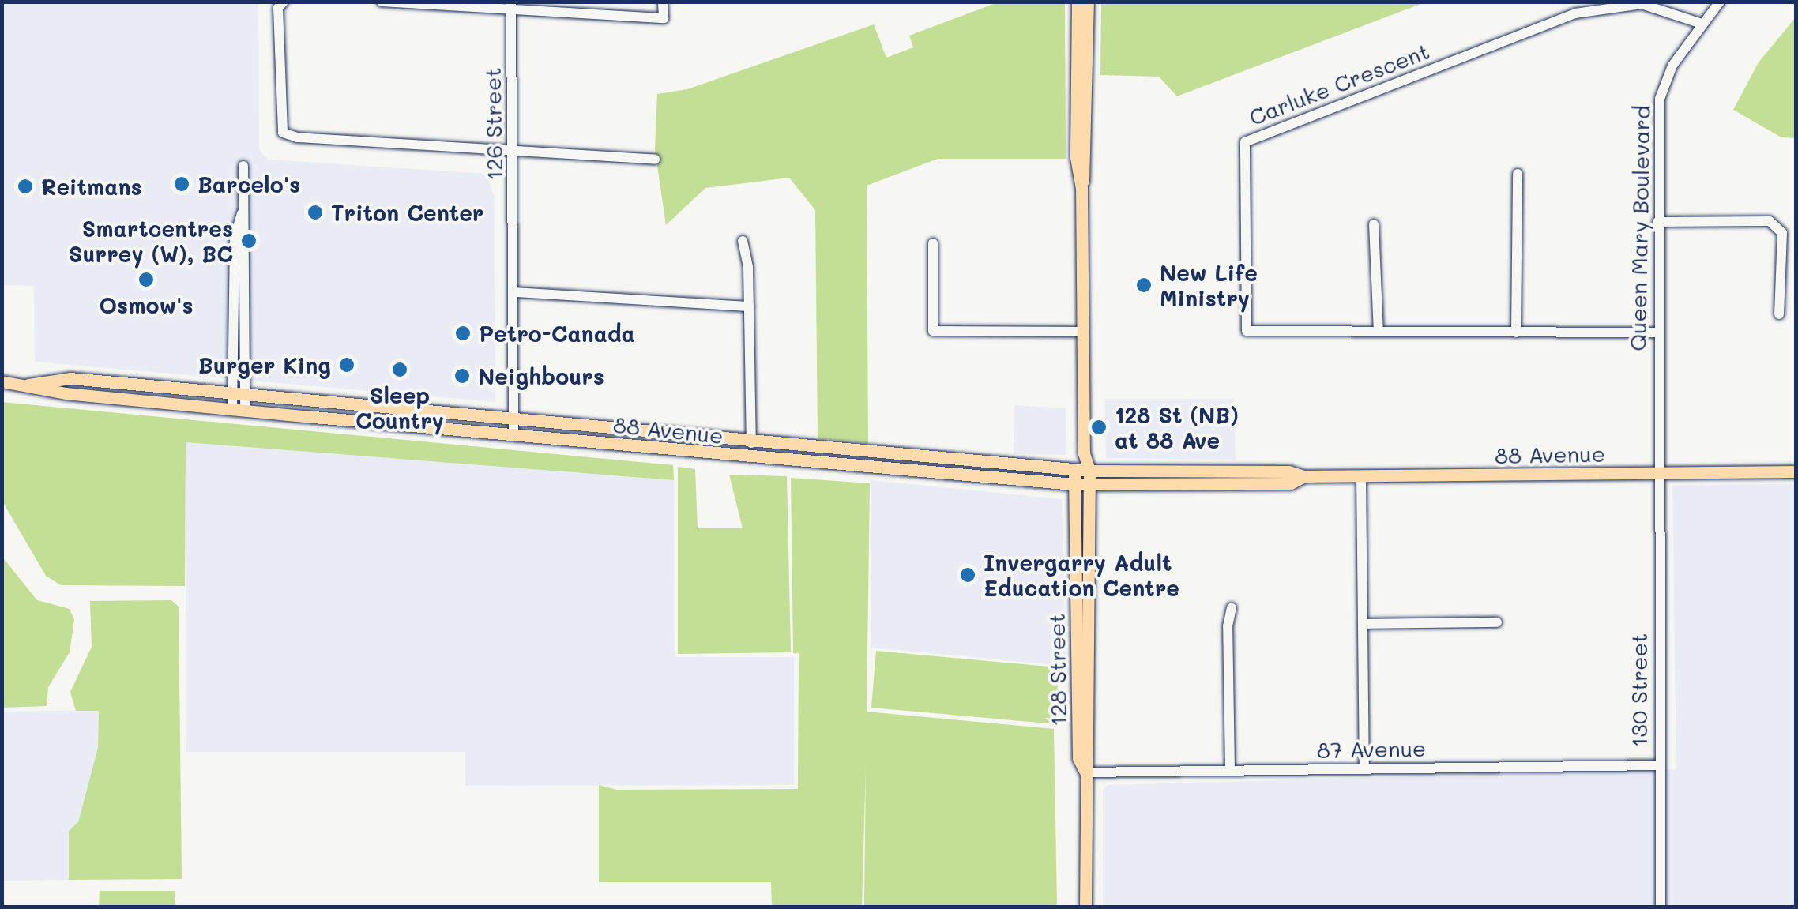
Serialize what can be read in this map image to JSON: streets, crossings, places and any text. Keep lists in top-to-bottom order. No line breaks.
{"streets":{"main road":["88 Avenue","128 Street"],"street":["Carluke Crescent","126 Street","Queen Mary Boulevard","130 Street","87 Avenue"]},"crossings":[["Carluke Crescent","Queen Mary Boulevard"],["126 Street","88 Avenue"],["Queen Mary Boulevard","88 Avenue"],["Queen Mary Boulevard","130 Street"],["88 Avenue","128 Street"],["88 Avenue","130 Street"],["128 Street","87 Avenue"],["130 Street","87 Avenue"]],"places":["Barcelo's","Reitmans","Triton Center","Smartcentres Surrey (W), BC","Osmow's","New Life Ministry","Petro-Canada","Burger King","Sleep Country","Neighbours","128 St (NB) at 88 Ave","Invergarry Adult Education Centre"]}
